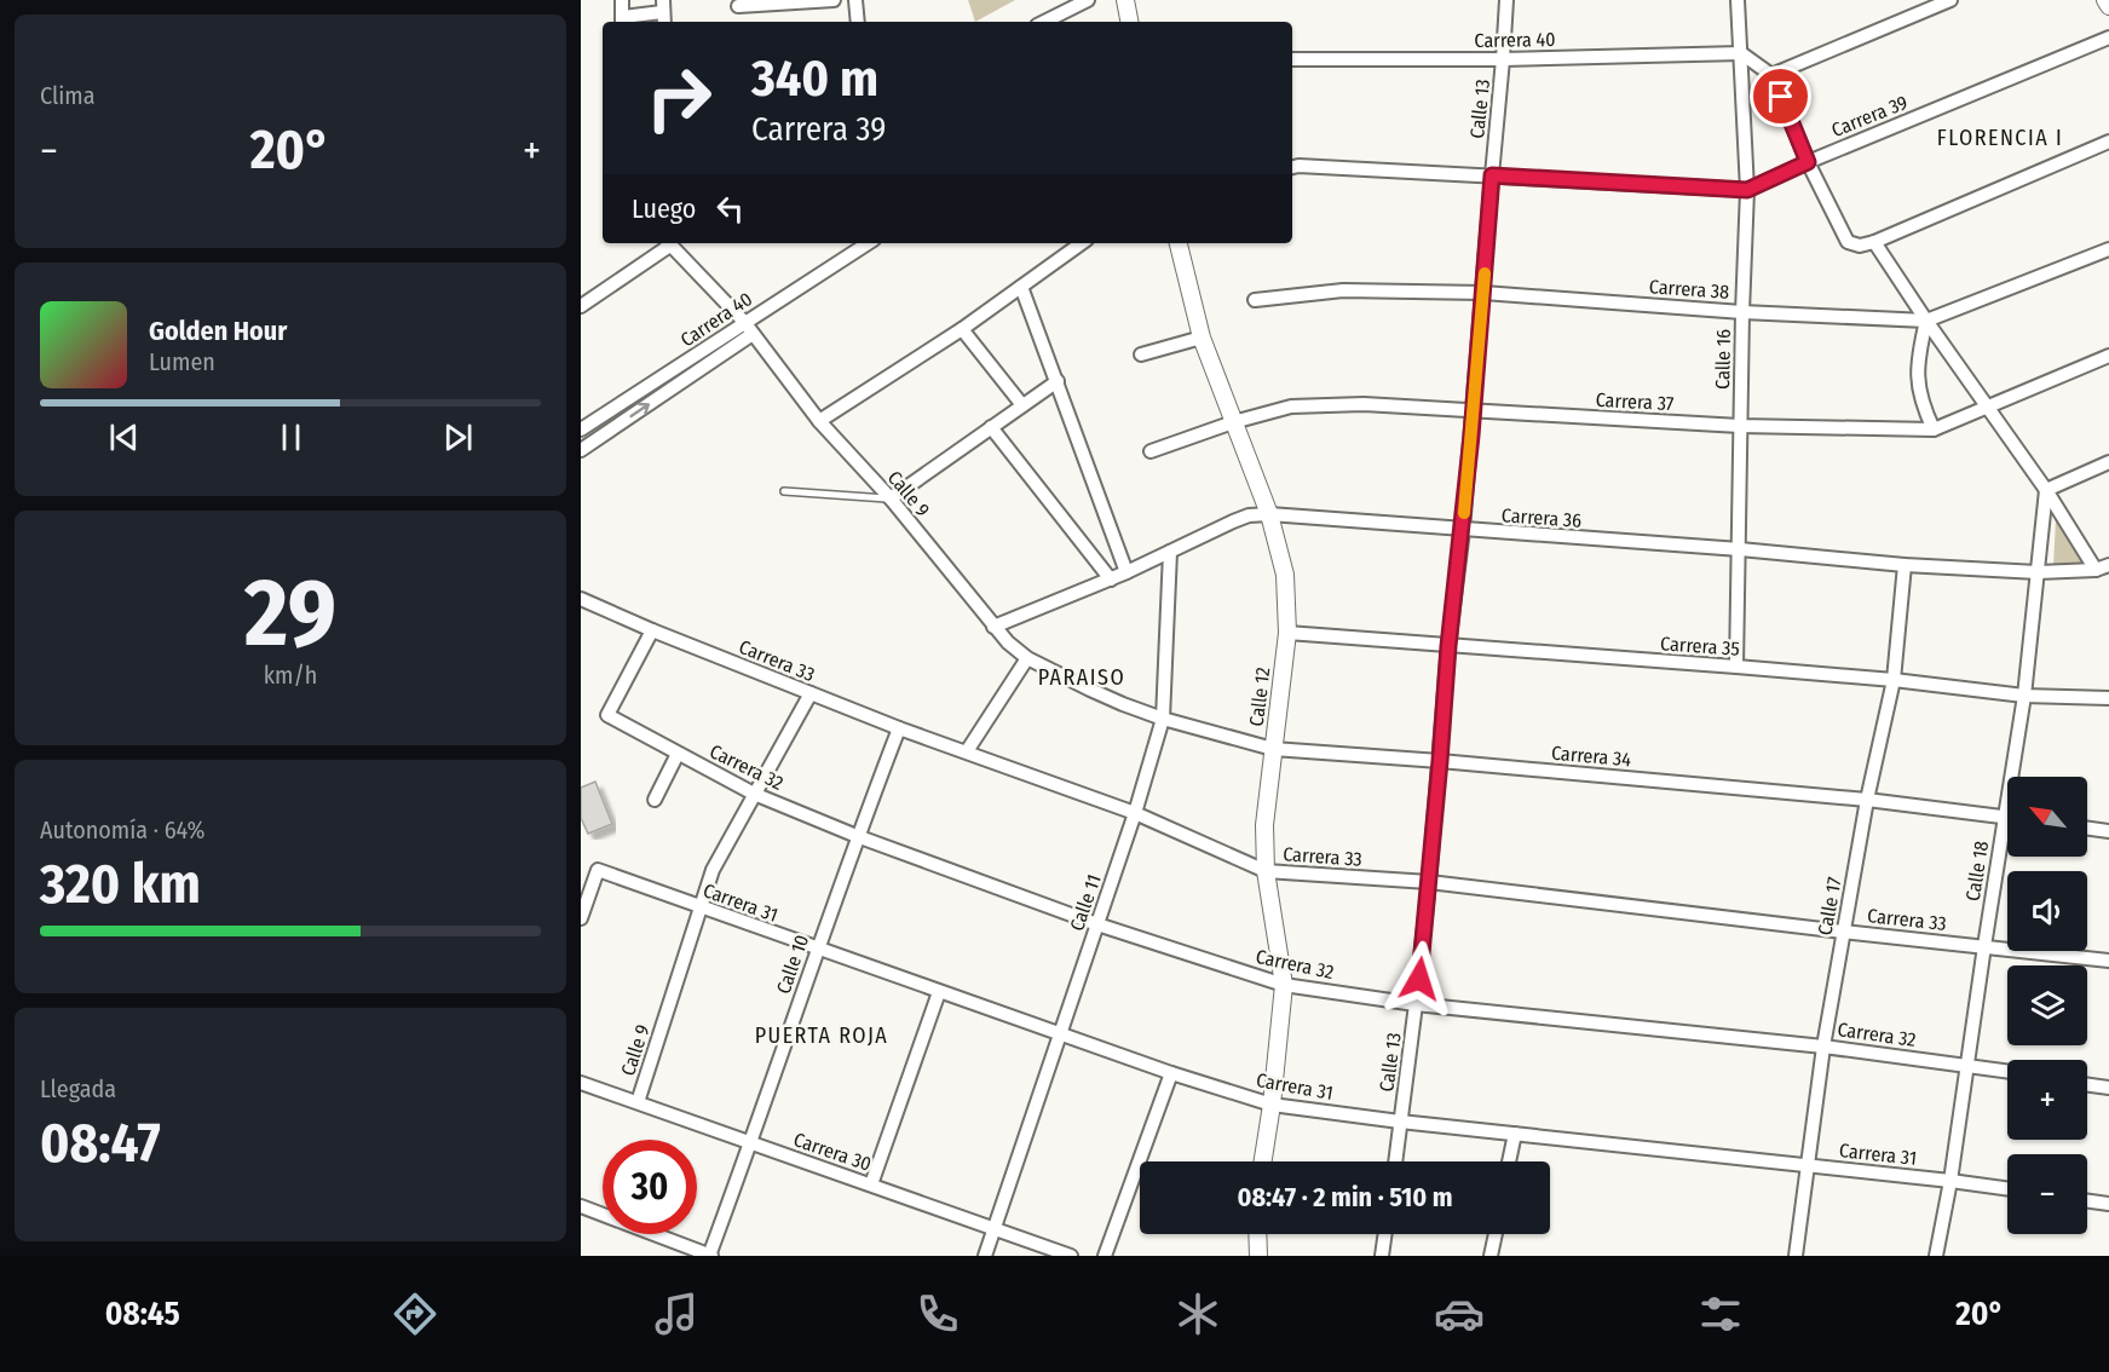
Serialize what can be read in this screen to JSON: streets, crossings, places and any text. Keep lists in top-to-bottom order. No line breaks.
{"streets":{"street":["Carrera 40","Calle 13","Carrera 39","Carrera 38","Calle 16","Carrera 37","Calle 9","Carrera 36","Carrera 35","Carrera 33","Calle 12","Carrera 34","Carrera 32","Calle 18","Carrera 31","Calle 11","Calle 17","Calle 10","Carrera 30"]},"crossings":[["Carrera 40","Calle 13"],["Carrera 40","Calle 16"],["Carrera 40","Calle 9"],["Calle 13","Carrera 39"],["Calle 13","Carrera 38"],["Calle 13","Carrera 37"],["Calle 13","Carrera 36"],["Calle 13","Carrera 35"],["Calle 13","Carrera 33"],["Calle 13","Carrera 34"],["Calle 13","Carrera 32"],["Calle 13","Carrera 31"],["Carrera 39","Calle 16"],["Carrera 38","Calle 16"],["Calle 16","Carrera 37"],["Calle 16","Carrera 36"],["Calle 16","Carrera 35"],["Carrera 37","Calle 12"],["Calle 9","Carrera 36"],["Calle 9","Carrera 33"],["Calle 9","Carrera 34"],["Calle 9","Carrera 32"],["Calle 9","Carrera 31"],["Calle 9","Calle 11"],["Calle 9","Carrera 30"],["Carrera 36","Calle 12"],["Carrera 36","Calle 18"],["Carrera 36","Calle 11"],["Carrera 36","Calle 17"],["Carrera 35","Calle 12"],["Carrera 35","Calle 18"],["Carrera 35","Calle 17"],["Carrera 33","Calle 12"],["Carrera 33","Carrera 32"],["Carrera 33","Calle 18"],["Carrera 33","Calle 11"],["Carrera 33","Calle 17"],["Carrera 33","Calle 10"],["Calle 12","Carrera 34"],["Calle 12","Carrera 32"],["Calle 12","Carrera 31"],["Carrera 34","Calle 18"],["Carrera 34","Calle 11"],["Carrera 34","Calle 17"],["Carrera 32","Calle 18"],["Carrera 32","Calle 11"],["Carrera 32","Calle 17"],["Carrera 32","Calle 10"],["Calle 18","Carrera 31"],["Carrera 31","Calle 11"],["Carrera 31","Calle 17"],["Carrera 31","Calle 10"],["Calle 11","Carrera 30"],["Calle 10","Carrera 30"]],"districts":["FLORENCIA I","PARAISO","PUERTA ROJA"],"north":"top left","page":{"tile":["Clima",["29","km/h"],["Autonomía · 64%","320 km"],["Llegada","08:47"]],"turn":["340 m","Carrera 39"],"heat":["−","20°","+"],"then":"Luego","song":["Golden Hour","Lumen"],"map_buttons":["+","−"],"limit":"30","trip":"08:47 · 2 min · 510 m","tabs":["08:45","20°"]}}
